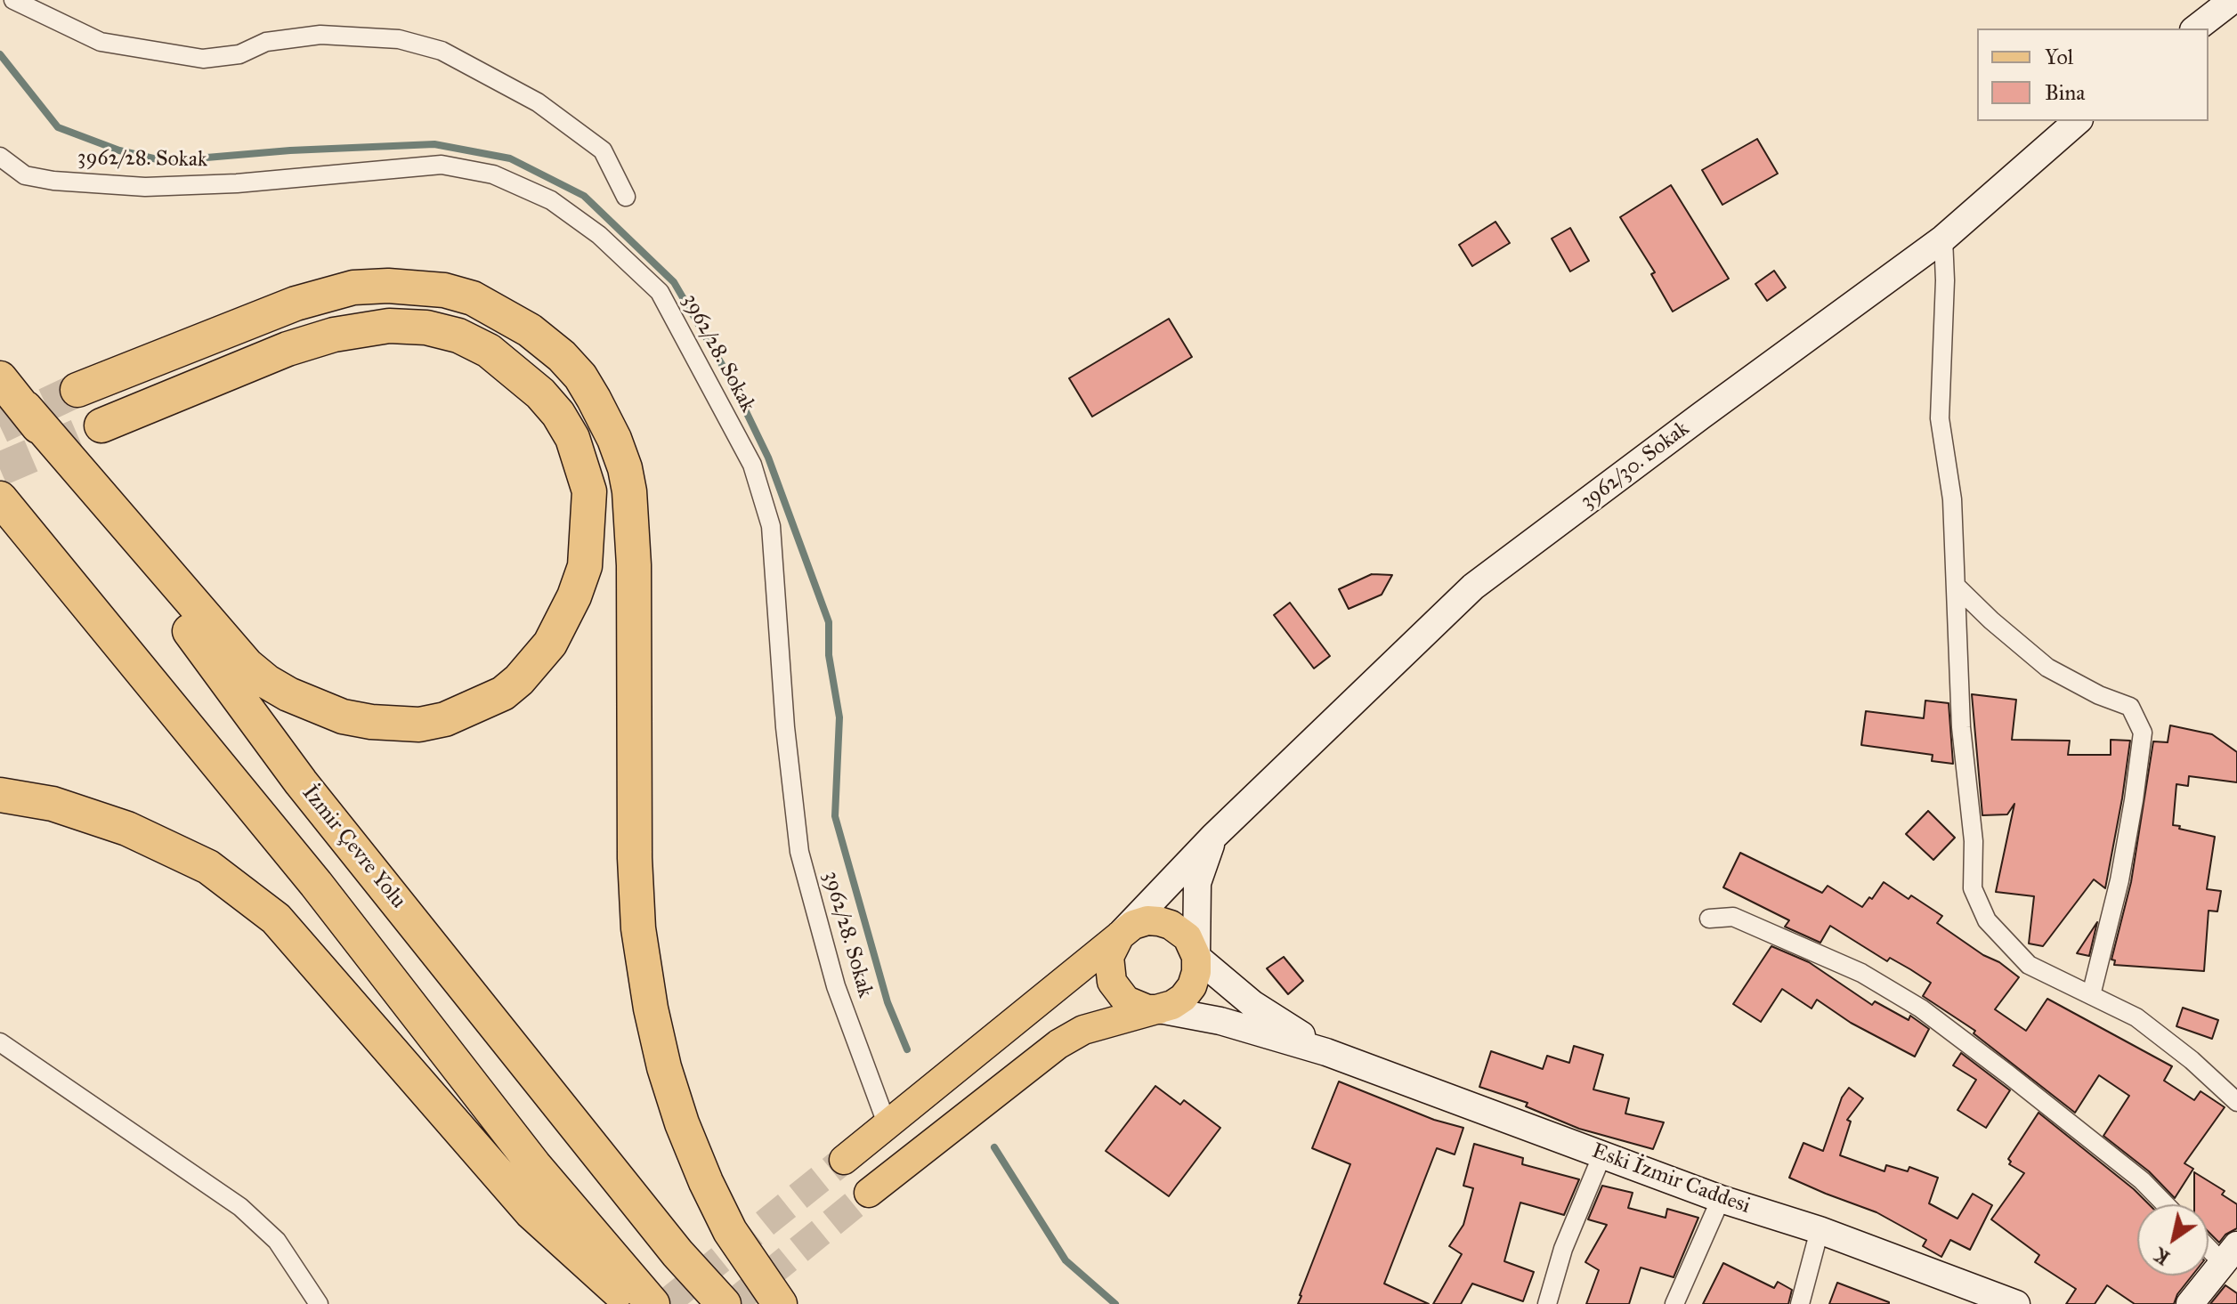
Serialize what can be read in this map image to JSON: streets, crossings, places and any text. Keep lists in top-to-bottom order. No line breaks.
{"streets":{"highway":["İzmir Çevre Yolu"],"main road":["3962/30. Sokak","Eski İzmir Caddesi"],"street":["3962/28. Sokak"]},"crossings":[["3962/30. Sokak","Eski İzmir Caddesi"]],"legend":["Yol","Bina"],"north":"bottom left"}
